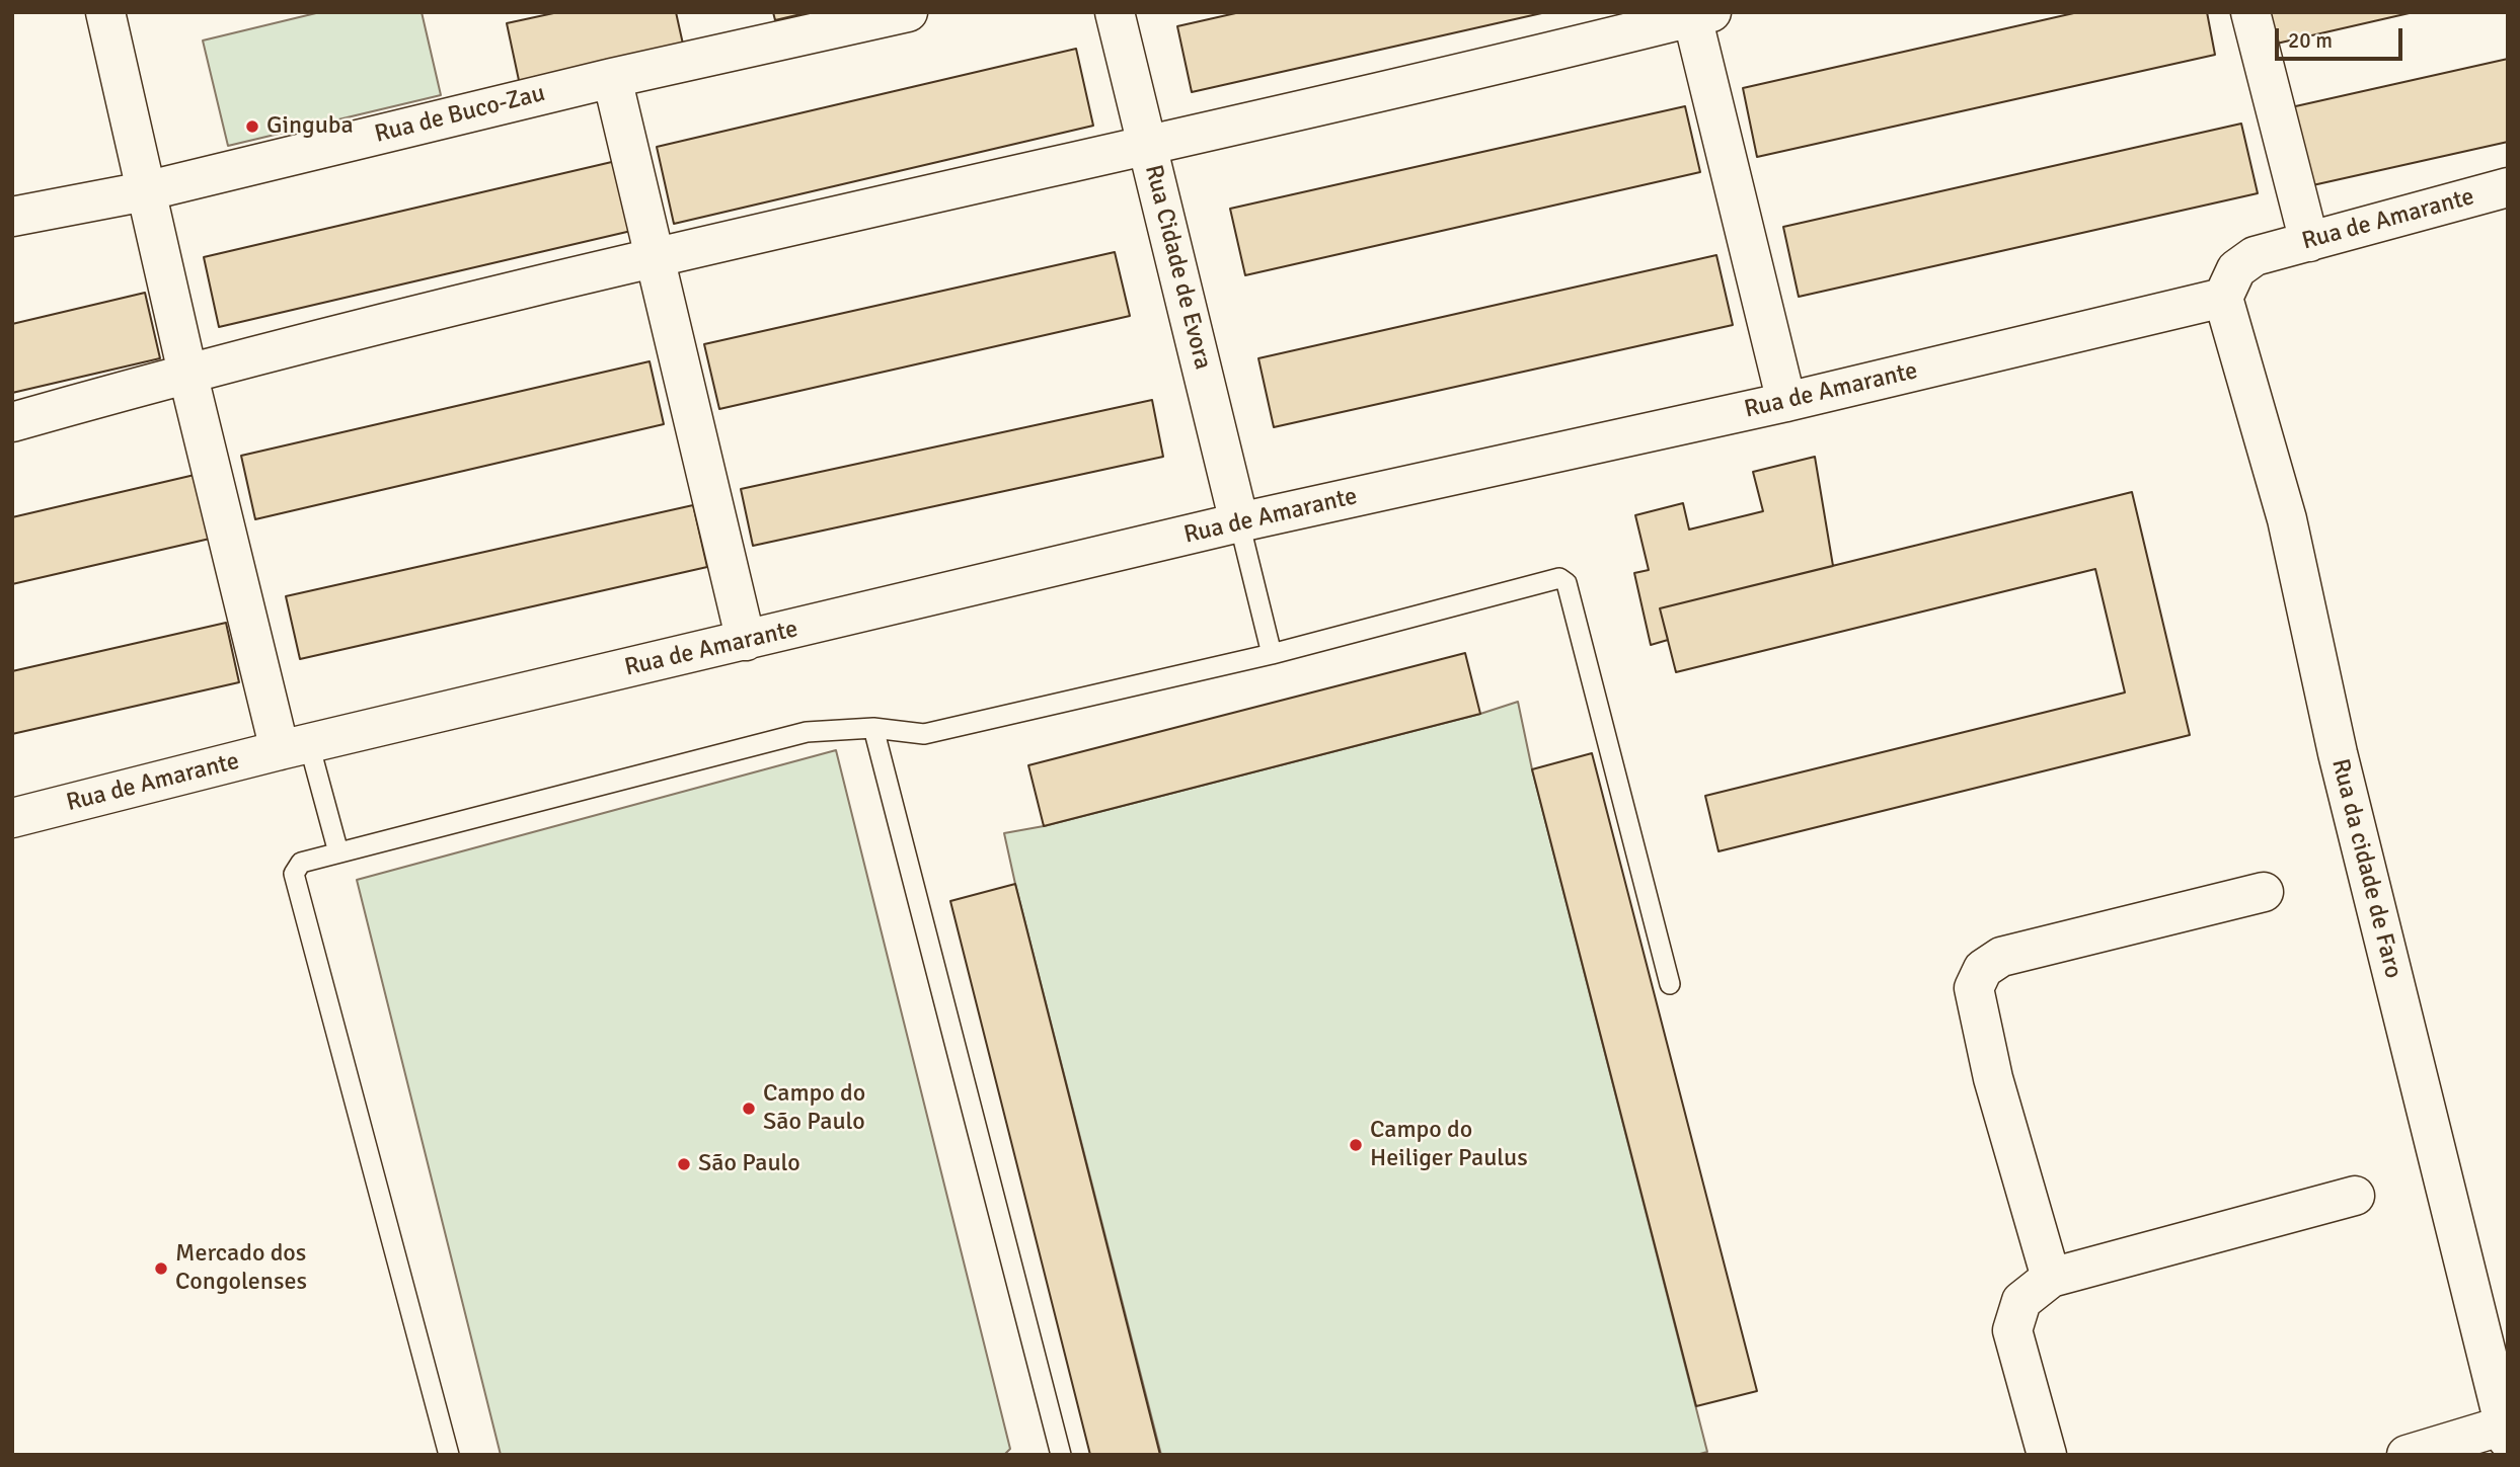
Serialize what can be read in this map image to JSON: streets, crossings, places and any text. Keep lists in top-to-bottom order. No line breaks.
{"streets":{"street":["Rua de Buco-Zau","Rua de Amarante","Rua Cidade de Evora","Rua da cidade de Faro"]},"crossings":[["Rua de Amarante","Rua Cidade de Evora"],["Rua de Amarante","Rua da cidade de Faro"]],"places":["Ginguba","Campo do São Paulo","Campo do Heiliger Paulus","São Paulo","Mercado dos Congolenses"],"scale_bar":"20 m"}
